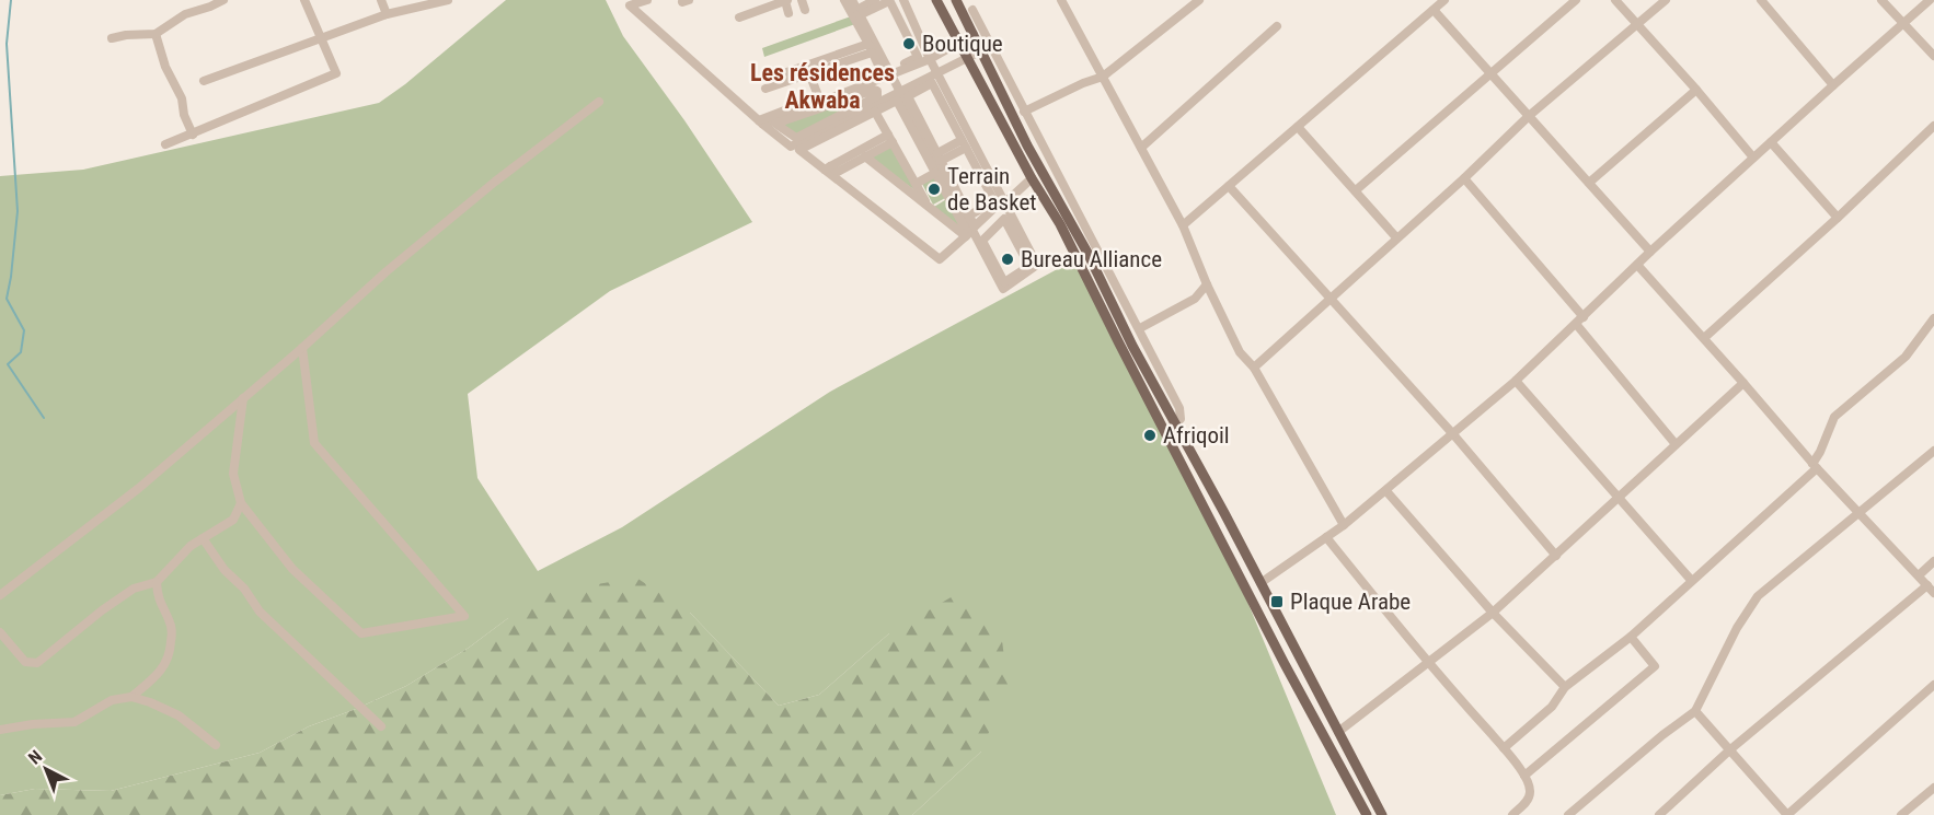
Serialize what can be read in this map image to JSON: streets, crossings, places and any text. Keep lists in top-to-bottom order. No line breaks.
{"districts":["Les résidences Akwaba"],"places":{"other":["Boutique","Terrain de Basket","Bureau Alliance","Afriqoil"],"transit":["Plaque Arabe"]},"north":"top left"}
